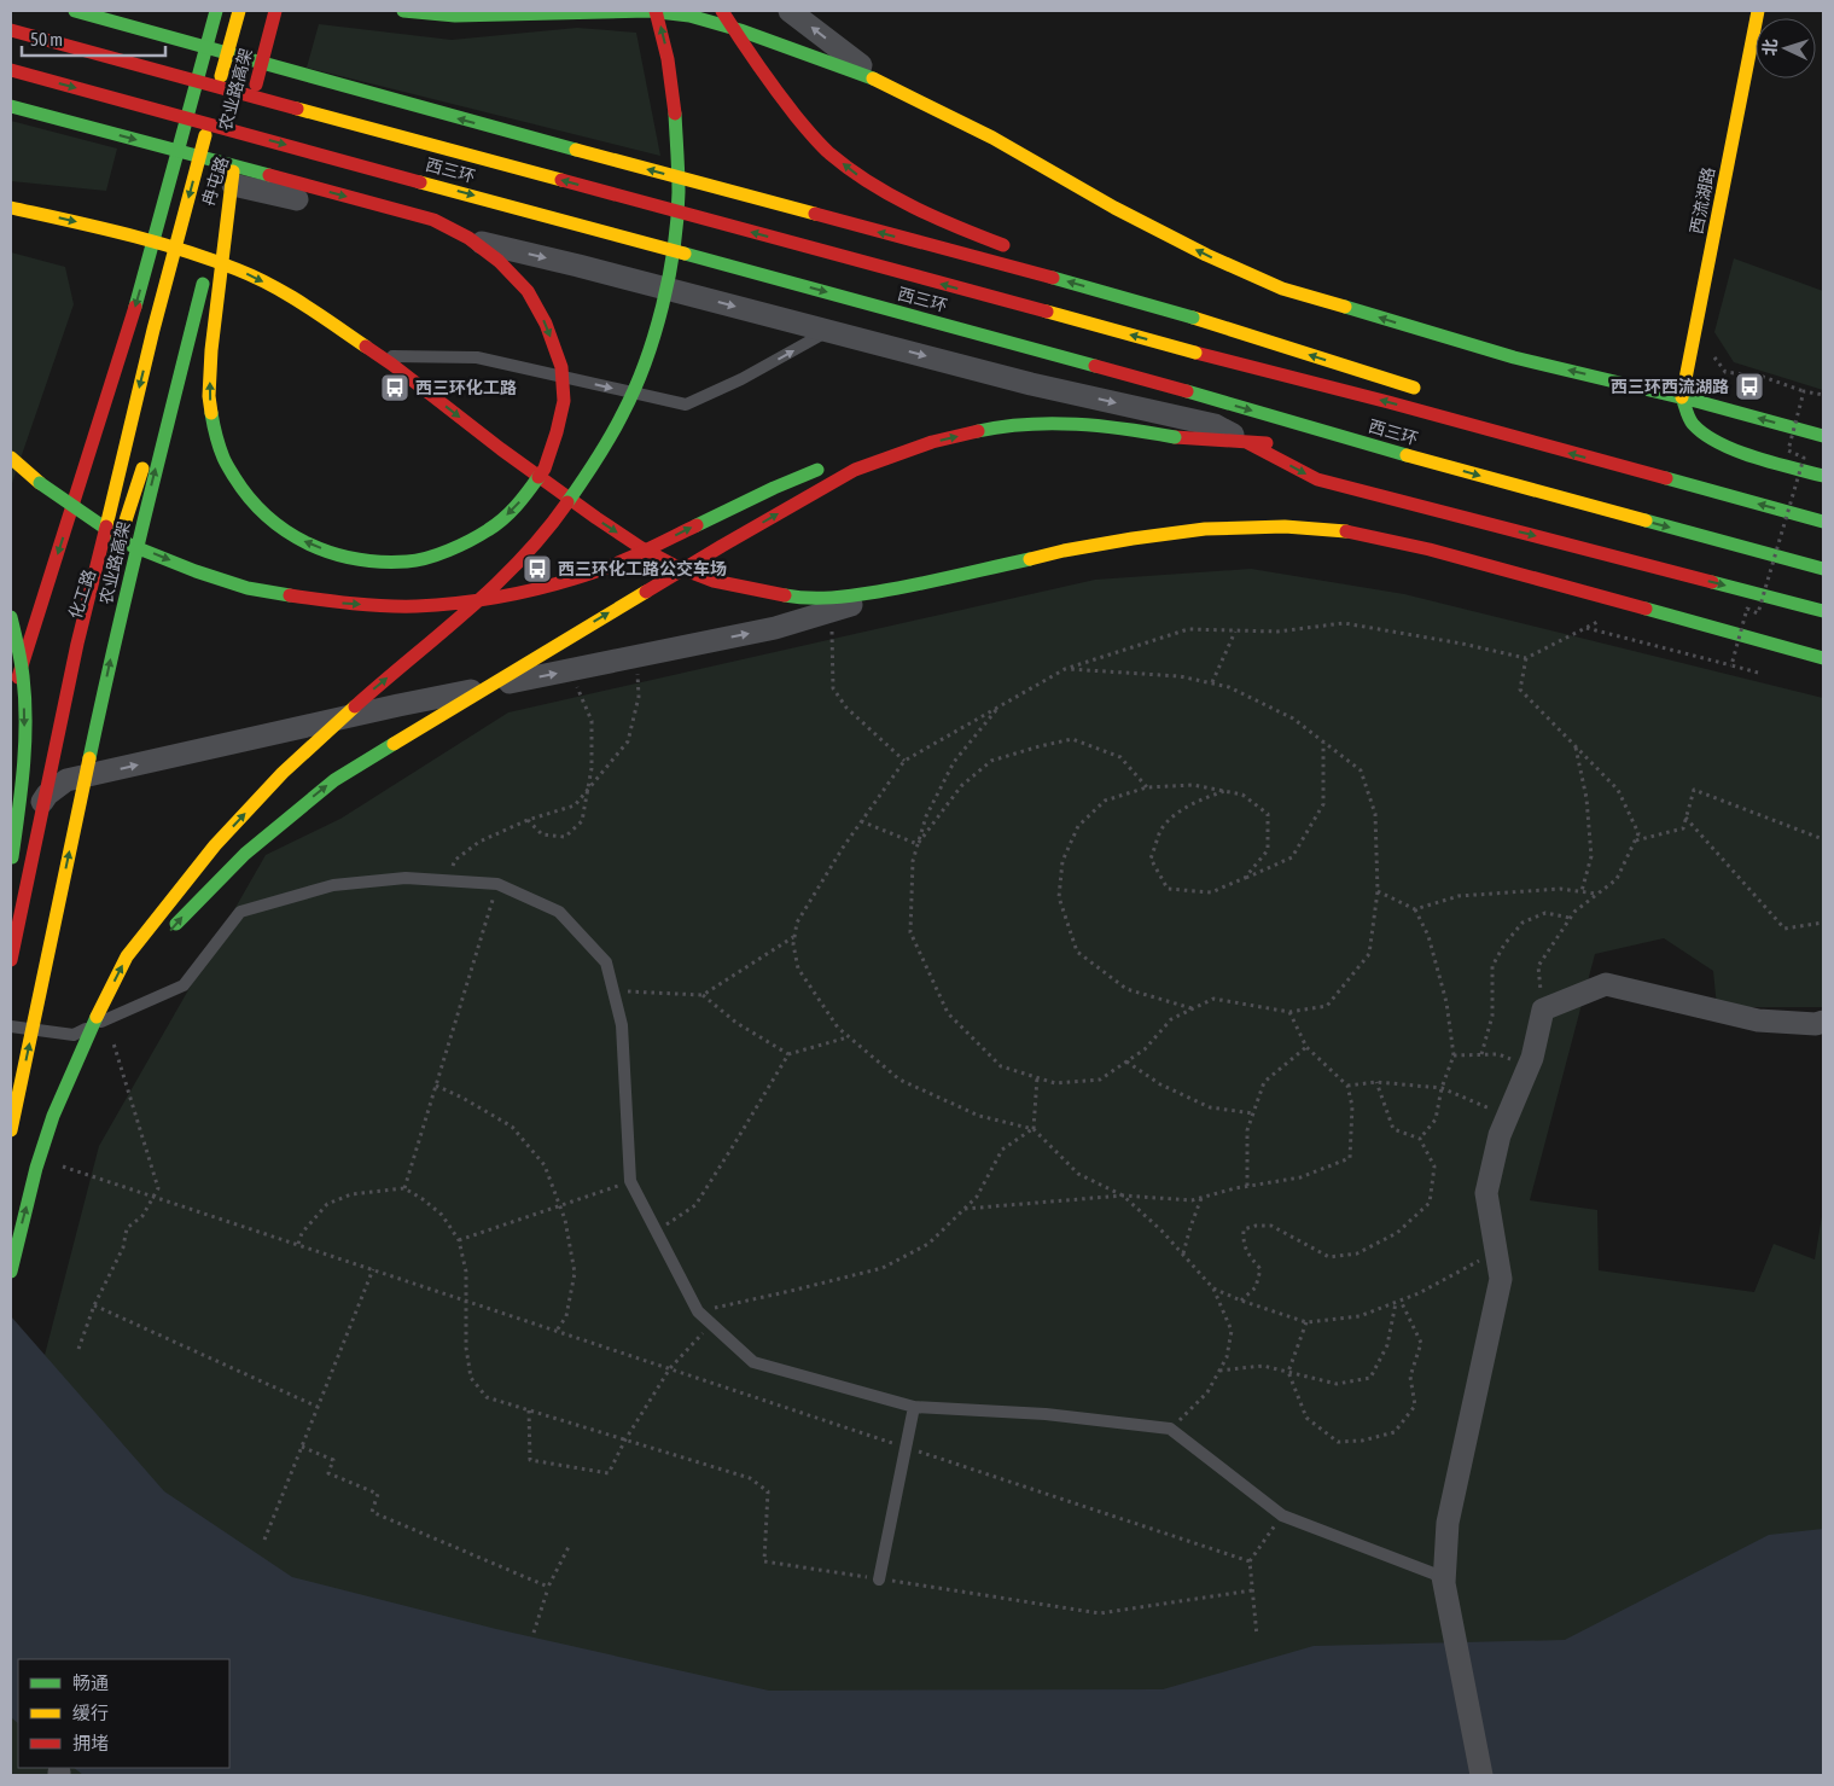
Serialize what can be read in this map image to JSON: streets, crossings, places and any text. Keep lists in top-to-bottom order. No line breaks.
{"streets":{"main road":["农业路高架","西三环","冉屯路","西流湖路","化工路"]},"crossings":[["农业路高架","冉屯路"],["冉屯路","化工路"]],"places":{"bus stop":["西三环西流湖路","西三环化工路","西三环化工路公交车场"]},"legend":["畅通","缓行","拥堵"],"scale_bar":"50 m","north":"left"}
